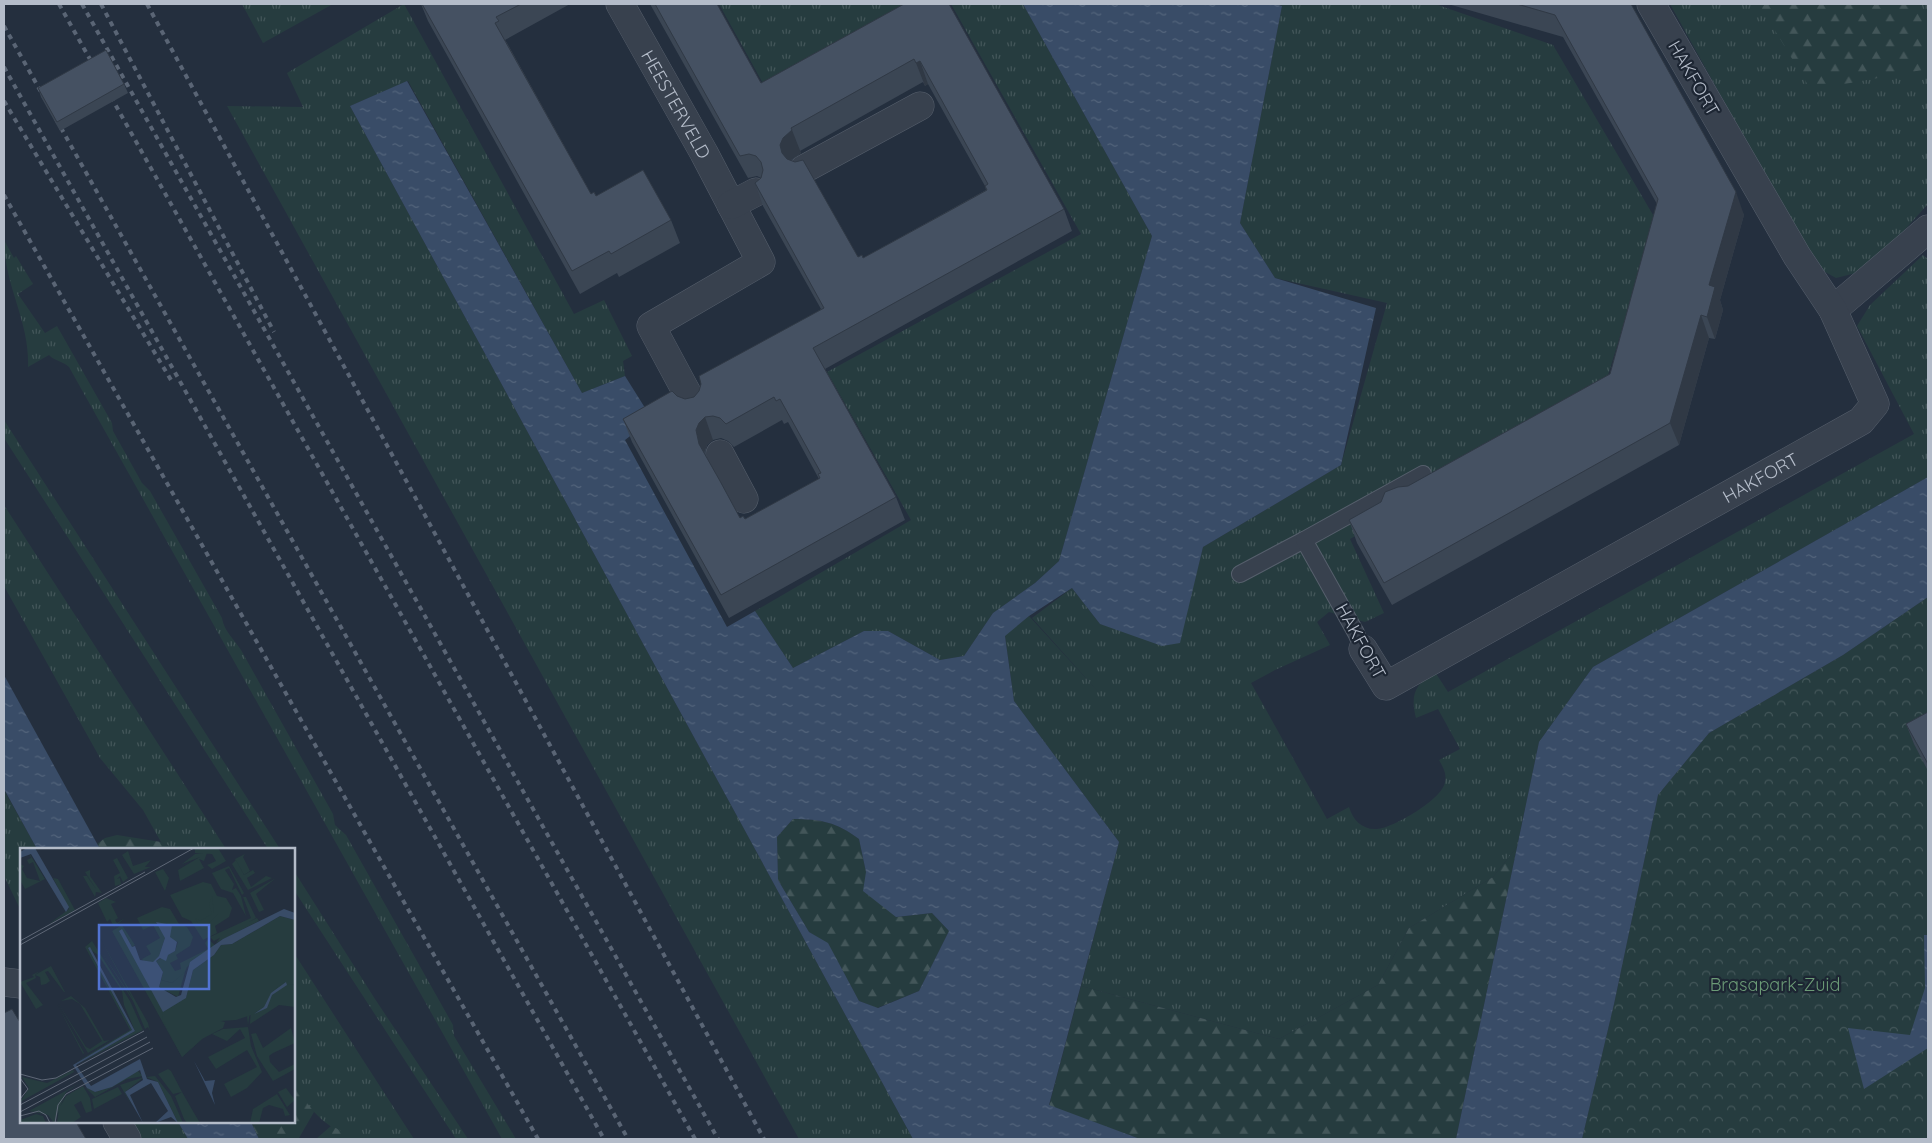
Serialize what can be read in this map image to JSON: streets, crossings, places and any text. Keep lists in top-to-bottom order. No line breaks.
{"streets":{"street":["HAKFORT","HEESTERVELD"]},"parks":["Brasapark-Zuid"]}
